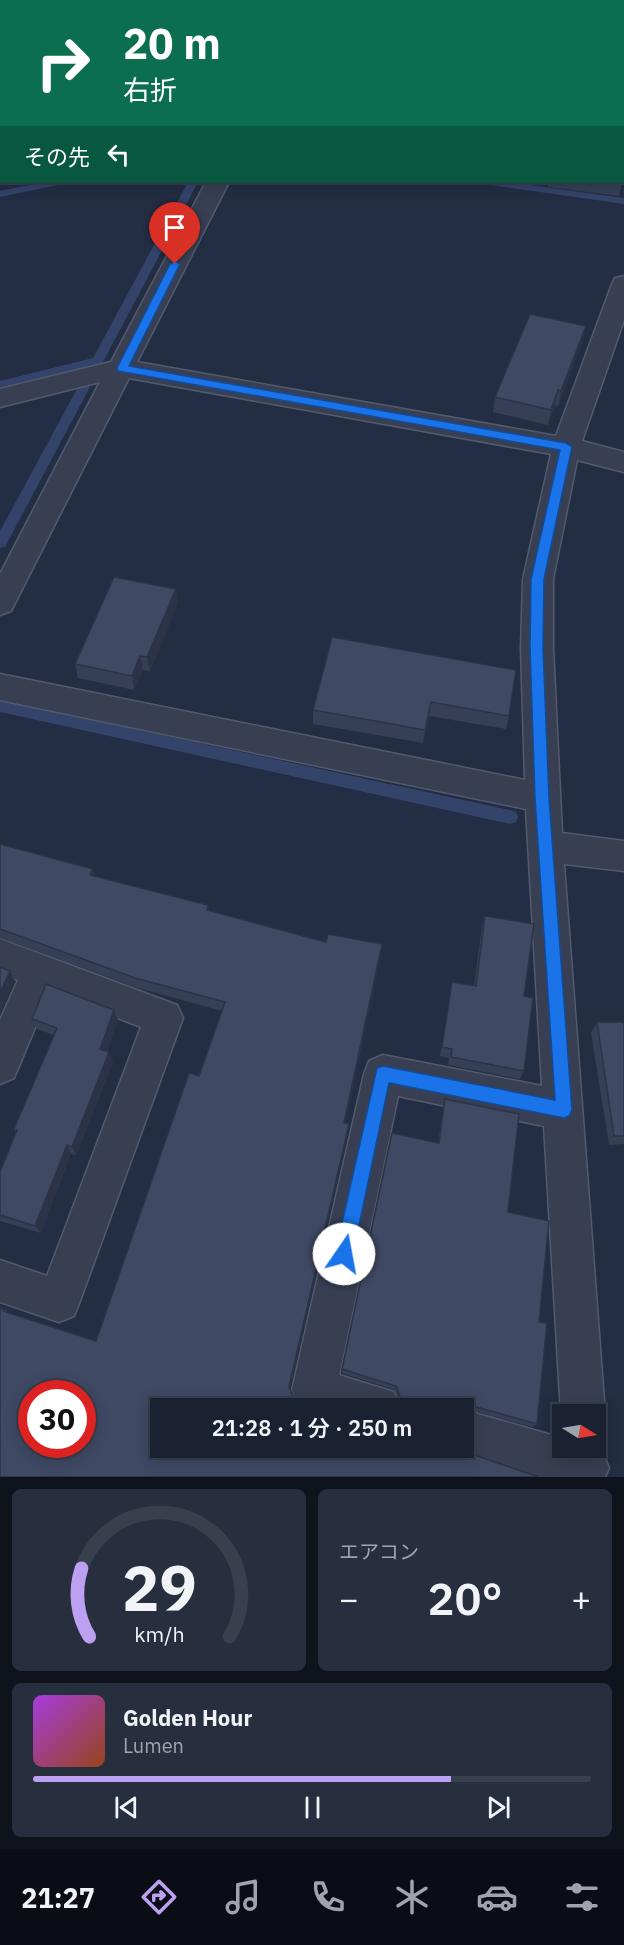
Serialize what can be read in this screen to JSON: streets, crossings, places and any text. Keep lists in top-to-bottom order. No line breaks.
{"north":"right","page":{"turn":["20 m","右折"],"then":"その先","limit":"30","trip":"21:28 · 1 分 · 250 m","tile":"エアコン","heat":["−","20°","+"],"song":["Golden Hour","Lumen"],"tabs":"21:27","gauge":["29","km/h"]}}
